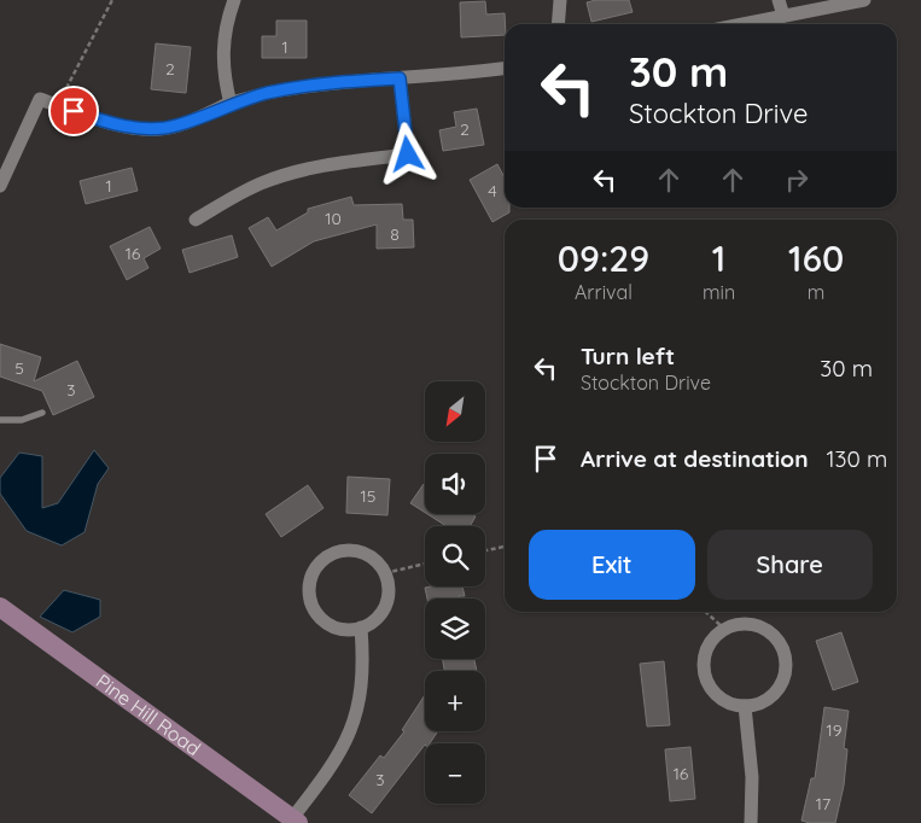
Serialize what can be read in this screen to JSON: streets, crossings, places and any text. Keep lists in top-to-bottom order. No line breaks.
{"streets":{"street":["Pine Hill Road"]},"house_numbers":["1","2","2","1","4","10","8","16","5","3","15","19","16","3","17"],"north":"bottom left","page":{"turn":["30 m","Stockton Drive"],"eta":["09:29","Arrival","1","min","160","m"],"list":[{"name":"Turn left","note":"Stockton Drive","value":"30 m"},{"name":"Arrive at destination","value":"130 m"}],"map_buttons":["+","−"],"buttons":["Exit","Share"]}}
